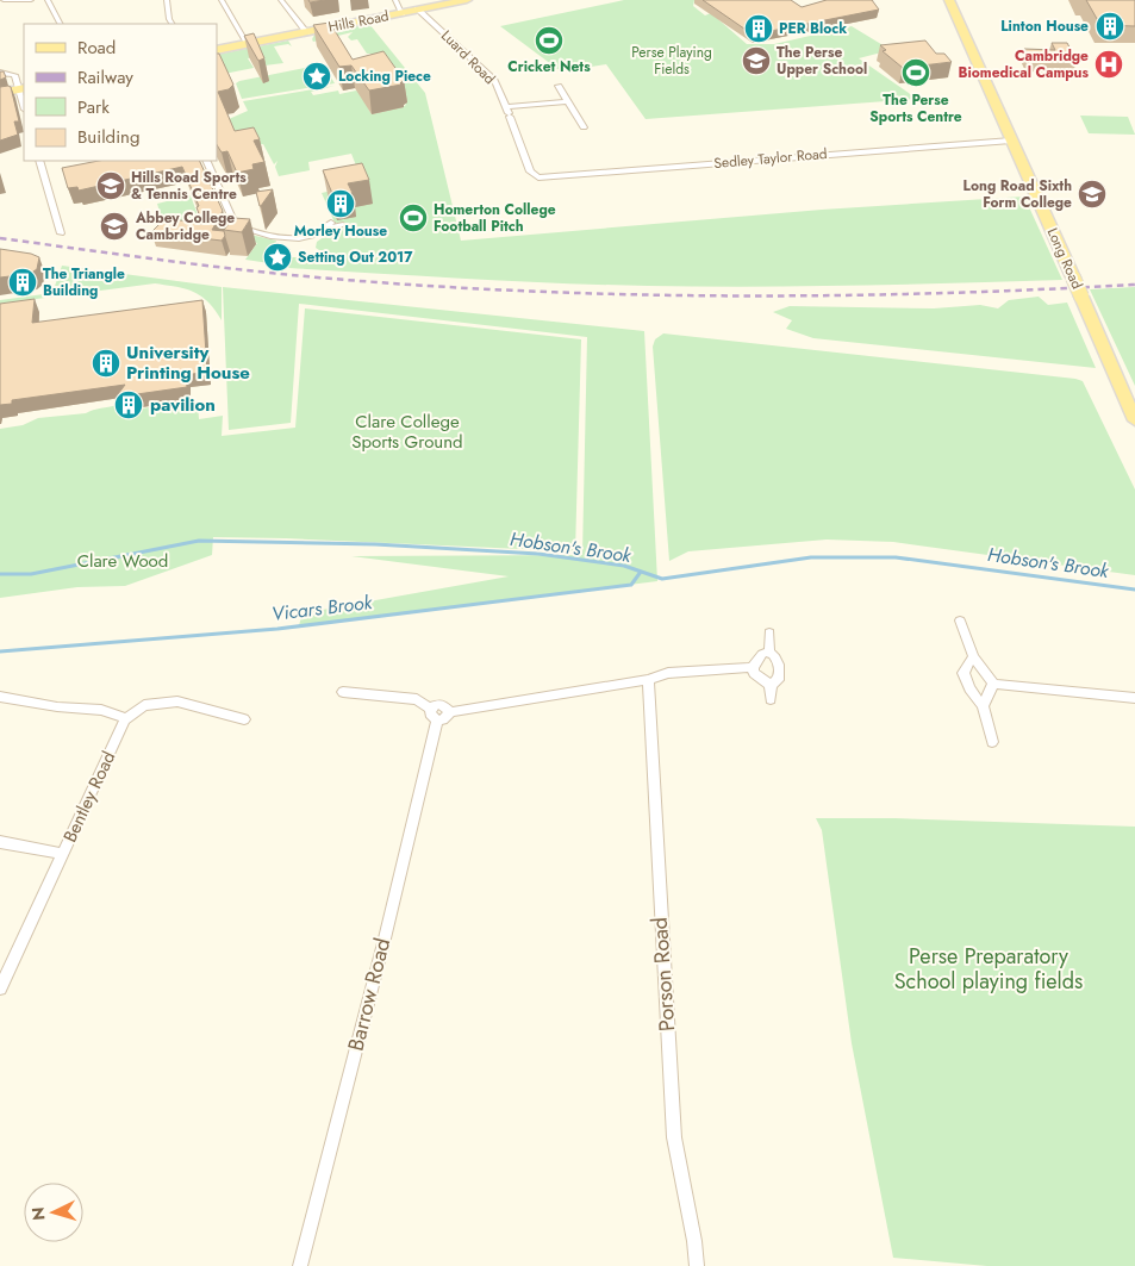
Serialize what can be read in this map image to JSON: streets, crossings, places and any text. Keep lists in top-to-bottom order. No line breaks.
{"streets":{"main road":["Hills Road","Long Road"],"street":["Luard Road","Sedley Taylor Road","Bentley Road","Porson Road","Barrow Road"]},"crossings":[["Hills Road","Luard Road"],["Luard Road","Sedley Taylor Road"],["Sedley Taylor Road","Long Road"]],"water":["Hobson's Brook","Vicars Brook"],"parks":["Perse Playing Fields","Clare College Sports Ground","Clare Wood","Perse Preparatory School playing fields"],"places":{"building":["Linton House","PER Block","Morley House","The Triangle Building","University Printing House","pavilion"],"sports":["Cricket Nets","The Perse Sports Centre","Homerton College Football Pitch"],"school or university":["The Perse Upper School","Hills Road Sports & Tennis Centre","Long Road Sixth Form College","Abbey College Cambridge"],"hospital":["Cambridge Biomedical Campus"],"place":["Locking Piece","Setting Out 2017"]},"legend":["Road","Railway","Park","Building"],"north":"left"}
